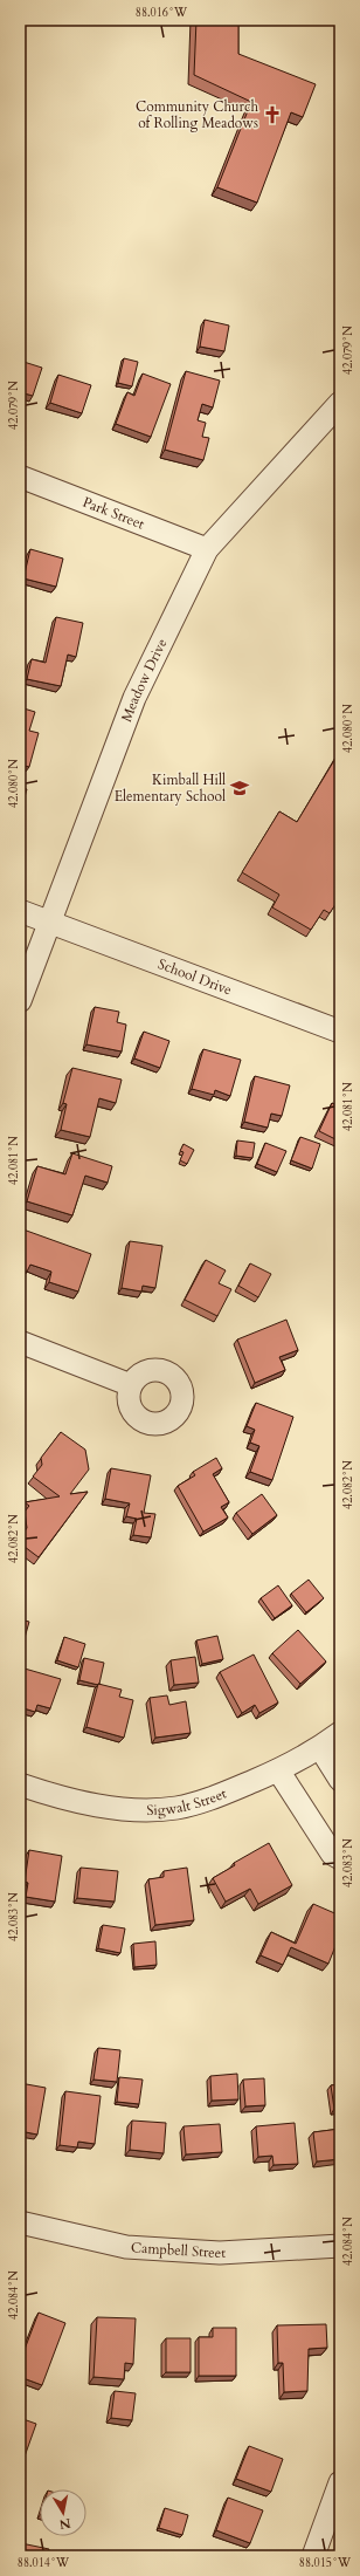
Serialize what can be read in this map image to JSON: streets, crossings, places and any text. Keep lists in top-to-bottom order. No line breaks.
{"streets":{"street":["Park Street","Meadow Drive","School Drive","Sigwalt Street","Campbell Street"]},"crossings":[["Park Street","Meadow Drive"],["Meadow Drive","School Drive"]],"places":{"church":["Community Church of Rolling Meadows"],"school or university":["Kimball Hill Elementary School"]},"north":"bottom","coordinates":["88.016°W","42.079°N","42.080°N","42.081°N","42.082°N","42.083°N","42.084°N","88.014°W","88.015°W"]}
